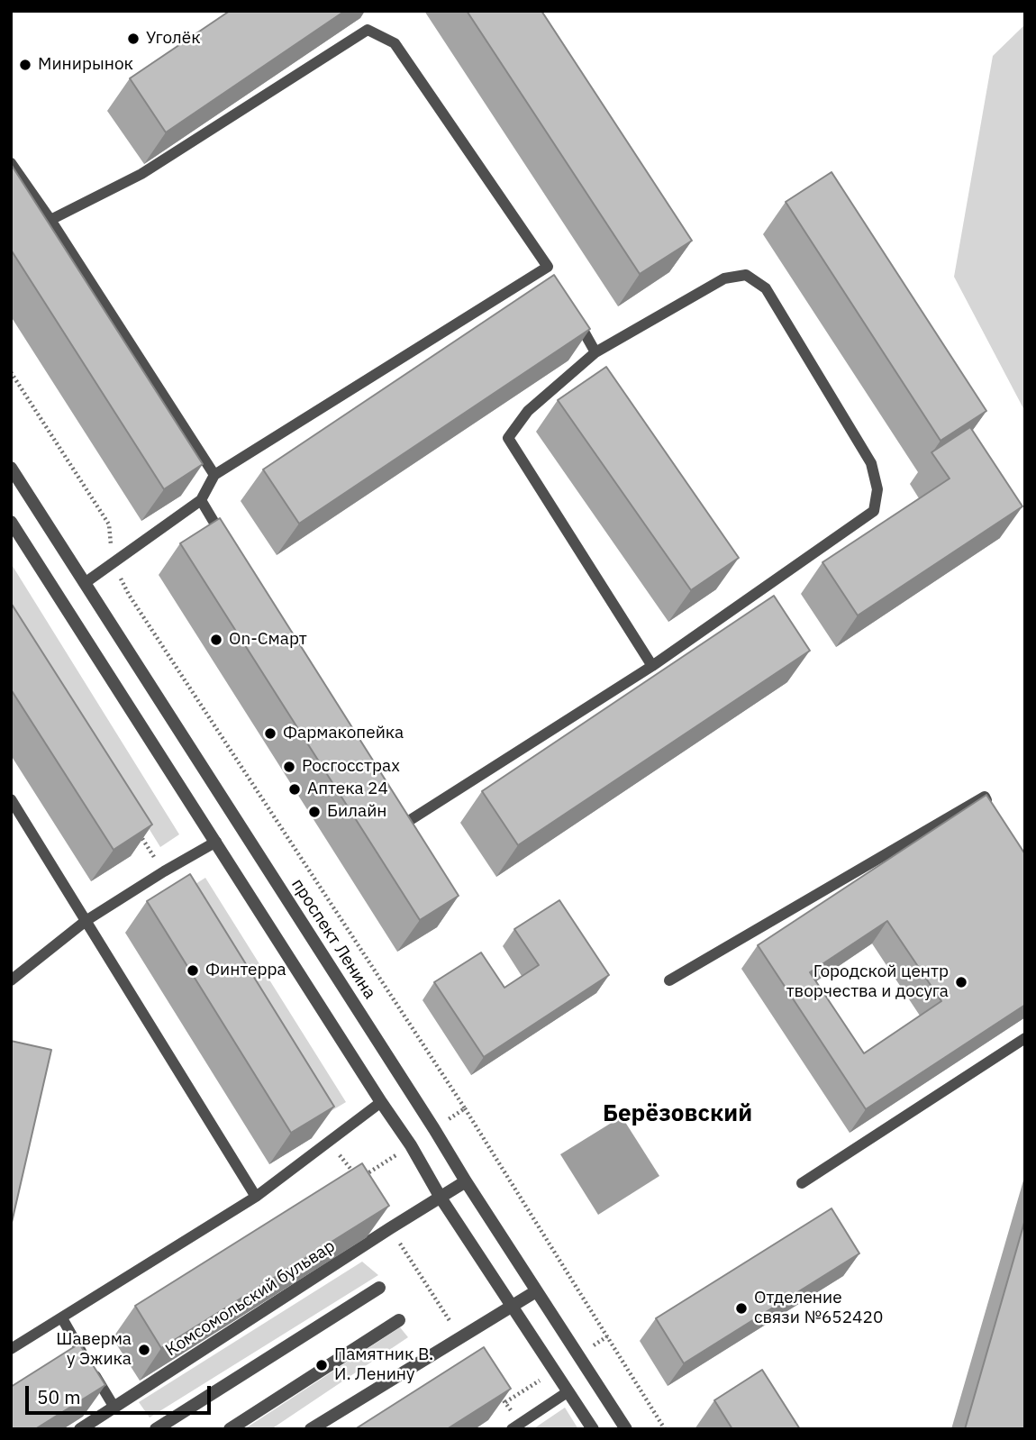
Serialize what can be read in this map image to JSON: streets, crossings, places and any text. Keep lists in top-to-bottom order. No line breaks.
{"streets":{"street":["проспект Ленина","Комсомольский бульвар"]},"crossings":[["проспект Ленина","Комсомольский бульвар"]],"districts":["Берёзовский"],"places":["Уголёк","Минирынок","On-Смарт","Фармакопейка","Росгосстрах","Аптека 24","Билайн","Финтерра","Городской центр творчества и досуга","Отделение связи №652420","Шаверма у Эжика","Памятник В. И. Ленину"],"scale_bar":"50 m"}
